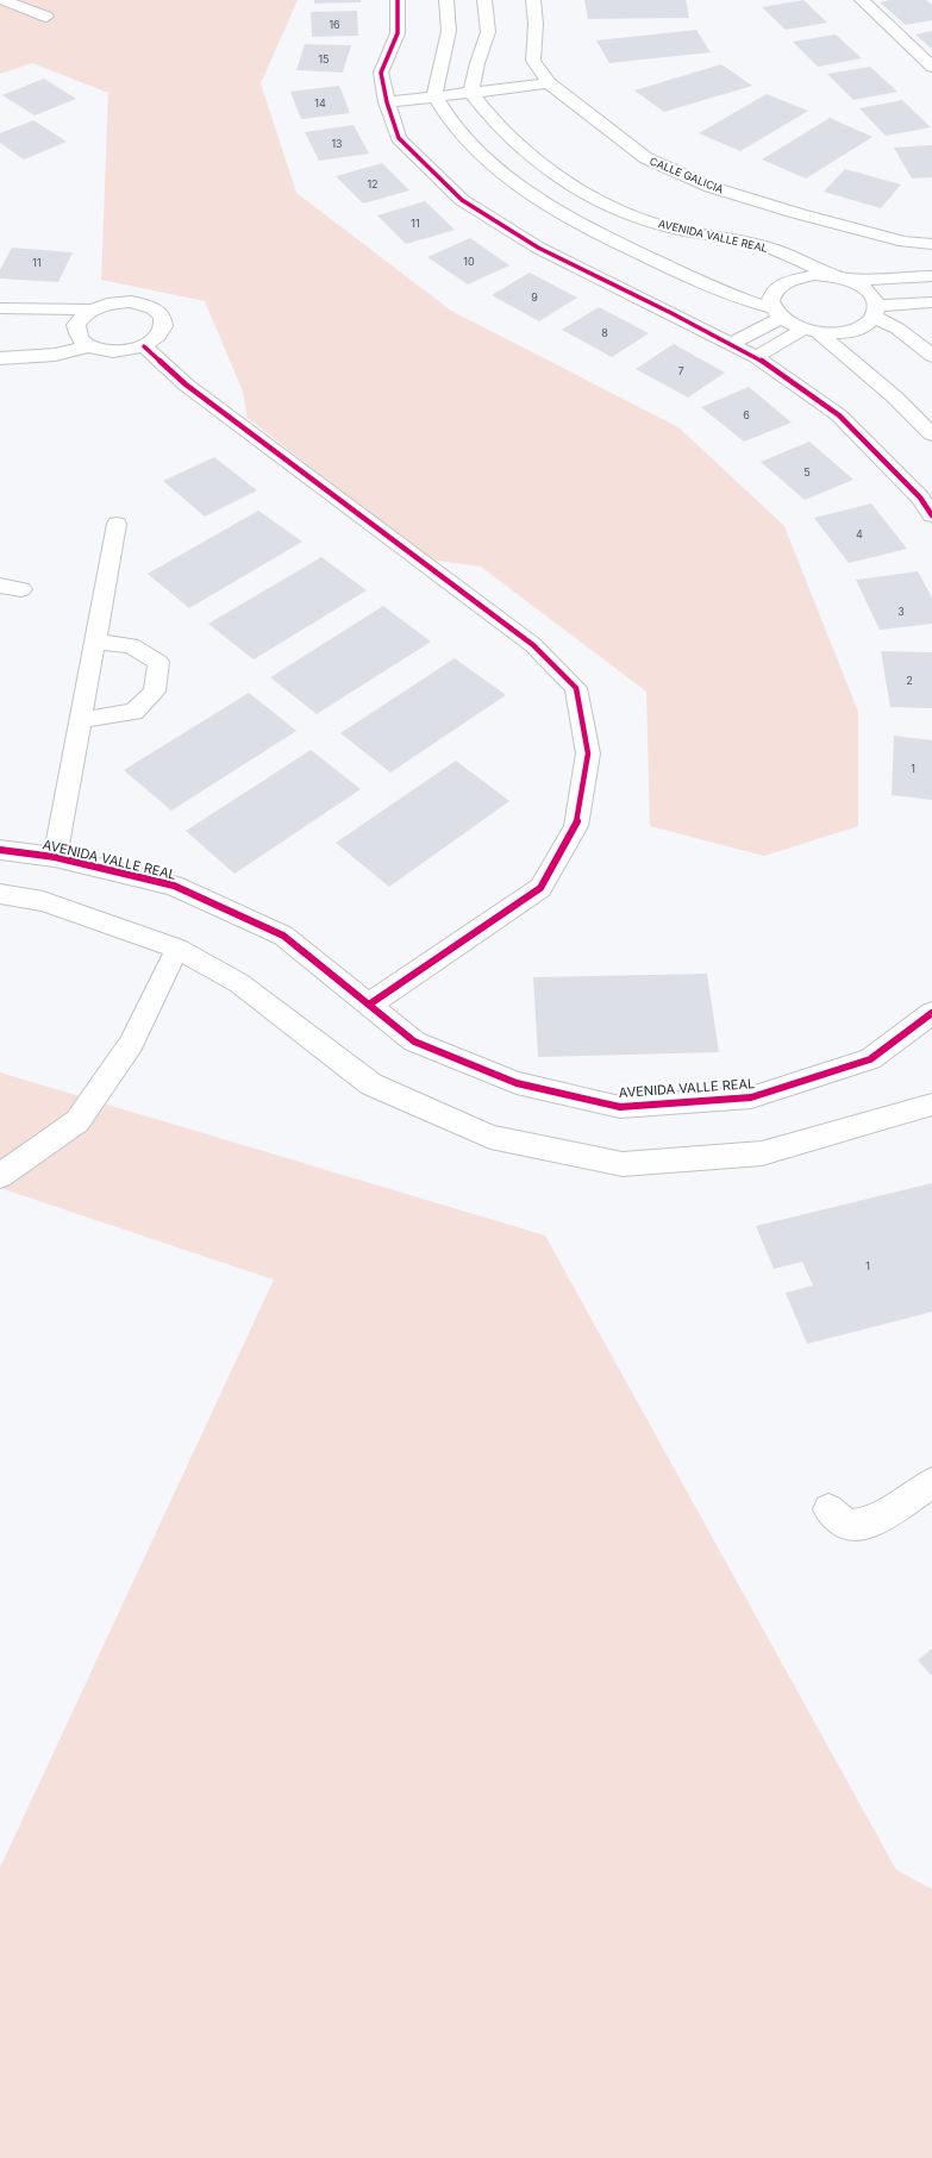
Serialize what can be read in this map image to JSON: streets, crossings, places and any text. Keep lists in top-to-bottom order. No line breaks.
{"streets":{"street":["CALLE GALICIA","AVENIDA VALLE REAL"]},"house_numbers":["16","15","14","13","12","11","10","11","9","8","7","6","5","4","3","2","1","1"]}
